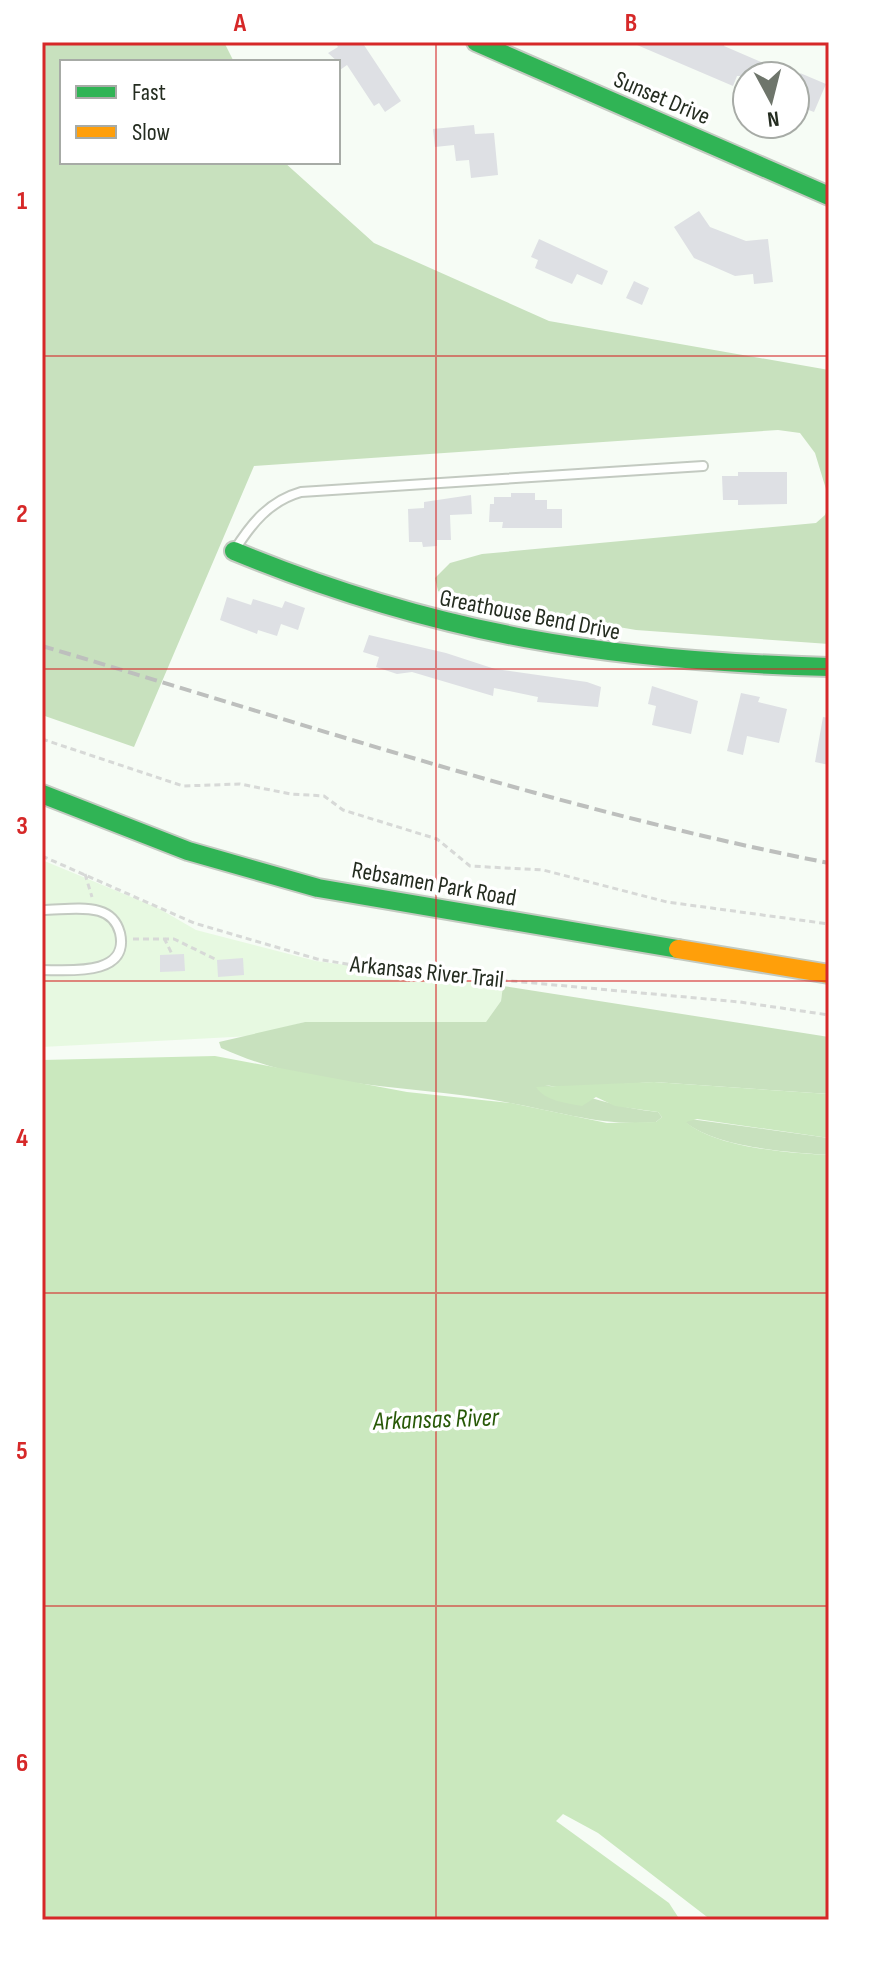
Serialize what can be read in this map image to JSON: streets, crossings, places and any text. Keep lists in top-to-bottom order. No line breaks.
{"streets":{"street":["Sunset Drive","Greathouse Bend Drive","Rebsamen Park Road"],"path":["Arkansas River Trail"]},"water":["Arkansas River"],"legend":["Fast","Slow"],"north":"bottom","grid":{"columns":["A","B"],"rows":["1","2","3","4","5","6"]}}
